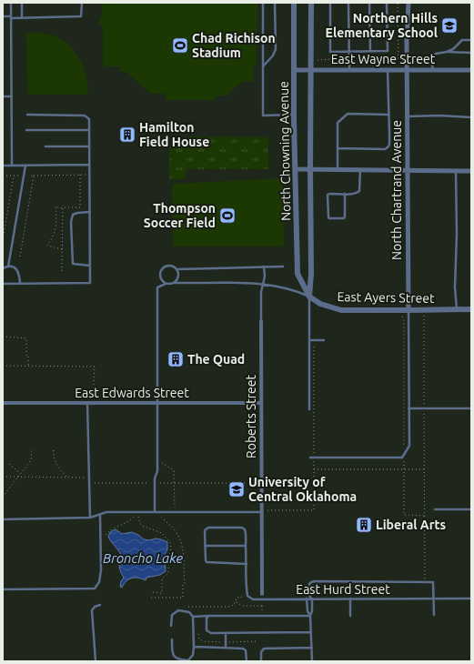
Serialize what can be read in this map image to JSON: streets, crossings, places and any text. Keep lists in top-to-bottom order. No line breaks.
{"streets":{"street":["East Wayne Street","North Chowning Avenue","North Chartrand Avenue","East Ayers Street","East Edwards Street","Roberts Street"],"lane":["East Hurd Street"]},"crossings":[["East Wayne Street","North Chowning Avenue"],["East Wayne Street","North Chartrand Avenue"],["North Chowning Avenue","East Ayers Street"],["North Chartrand Avenue","East Ayers Street"],["East Ayers Street","Roberts Street"],["East Edwards Street","Roberts Street"]],"water":["Broncho Lake"],"places":{"school or university":["Northern Hills Elementary School","University of Central Oklahoma"],"sports":["Chad Richison Stadium","Thompson Soccer Field"],"building":["Hamilton Field House","The Quad","Liberal Arts"]}}
